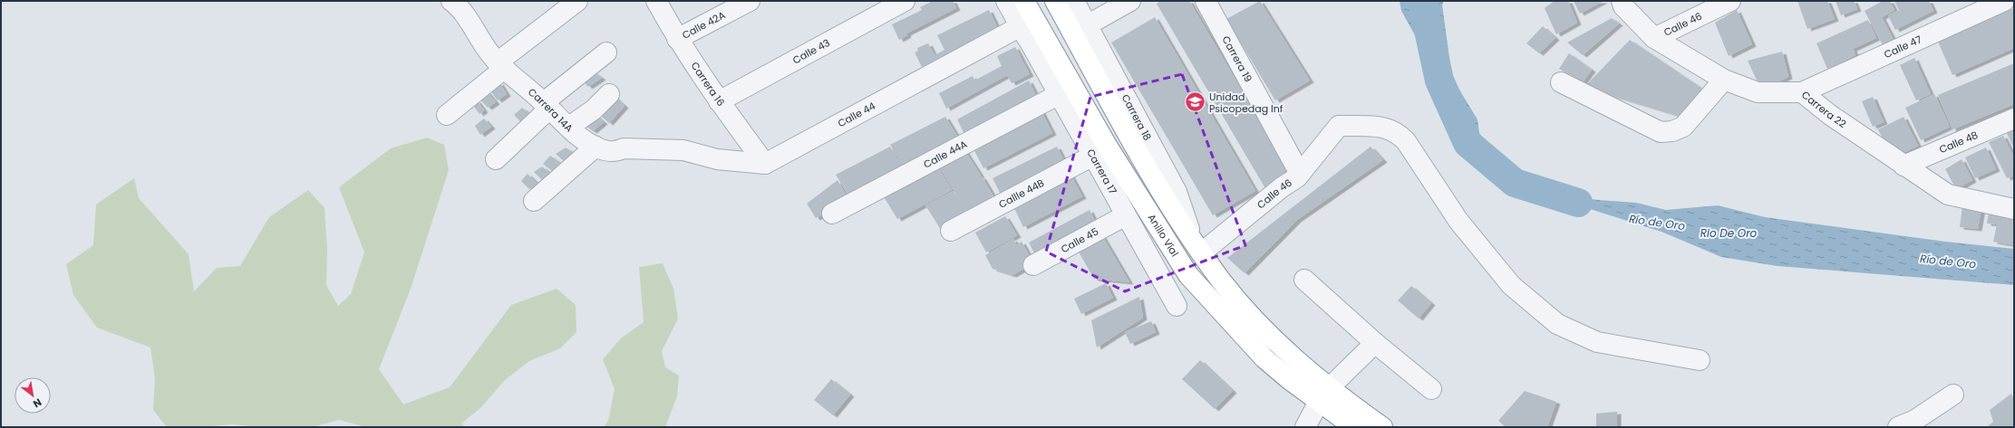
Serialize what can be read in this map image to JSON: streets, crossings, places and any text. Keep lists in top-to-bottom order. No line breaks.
{"streets":{"highway":["Anillo Víal"],"street":["Calle 46","Calle 42A","Calle 47","Calle 43","Carrera 19","Carrera 16","Carrera 14A","Carrera 22","Calle 44","Carrera 18","Calle 48","Calle 44A","Carrera 17","Callle 44B","Calle 45"]},"crossings":[["Calle 46","Carrera 19"],["Calle 46","Carrera 22"],["Calle 46","Carrera 18"],["Calle 46","Anillo Víal"],["Calle 42A","Carrera 16"],["Calle 47","Carrera 22"],["Calle 43","Carrera 16"],["Carrera 16","Carrera 14A"],["Carrera 16","Calle 44"],["Carrera 14A","Calle 44"],["Carrera 22","Calle 48"],["Calle 44","Carrera 17"],["Carrera 18","Anillo Víal"],["Calle 44A","Carrera 17"],["Carrera 17","Callle 44B"],["Carrera 17","Anillo Víal"],["Carrera 17","Calle 45"]],"water":["Río de Oro","Rio De Oro"],"places":{"school or university":["Unidad Psicopedag Inf"]},"north":"bottom right"}
